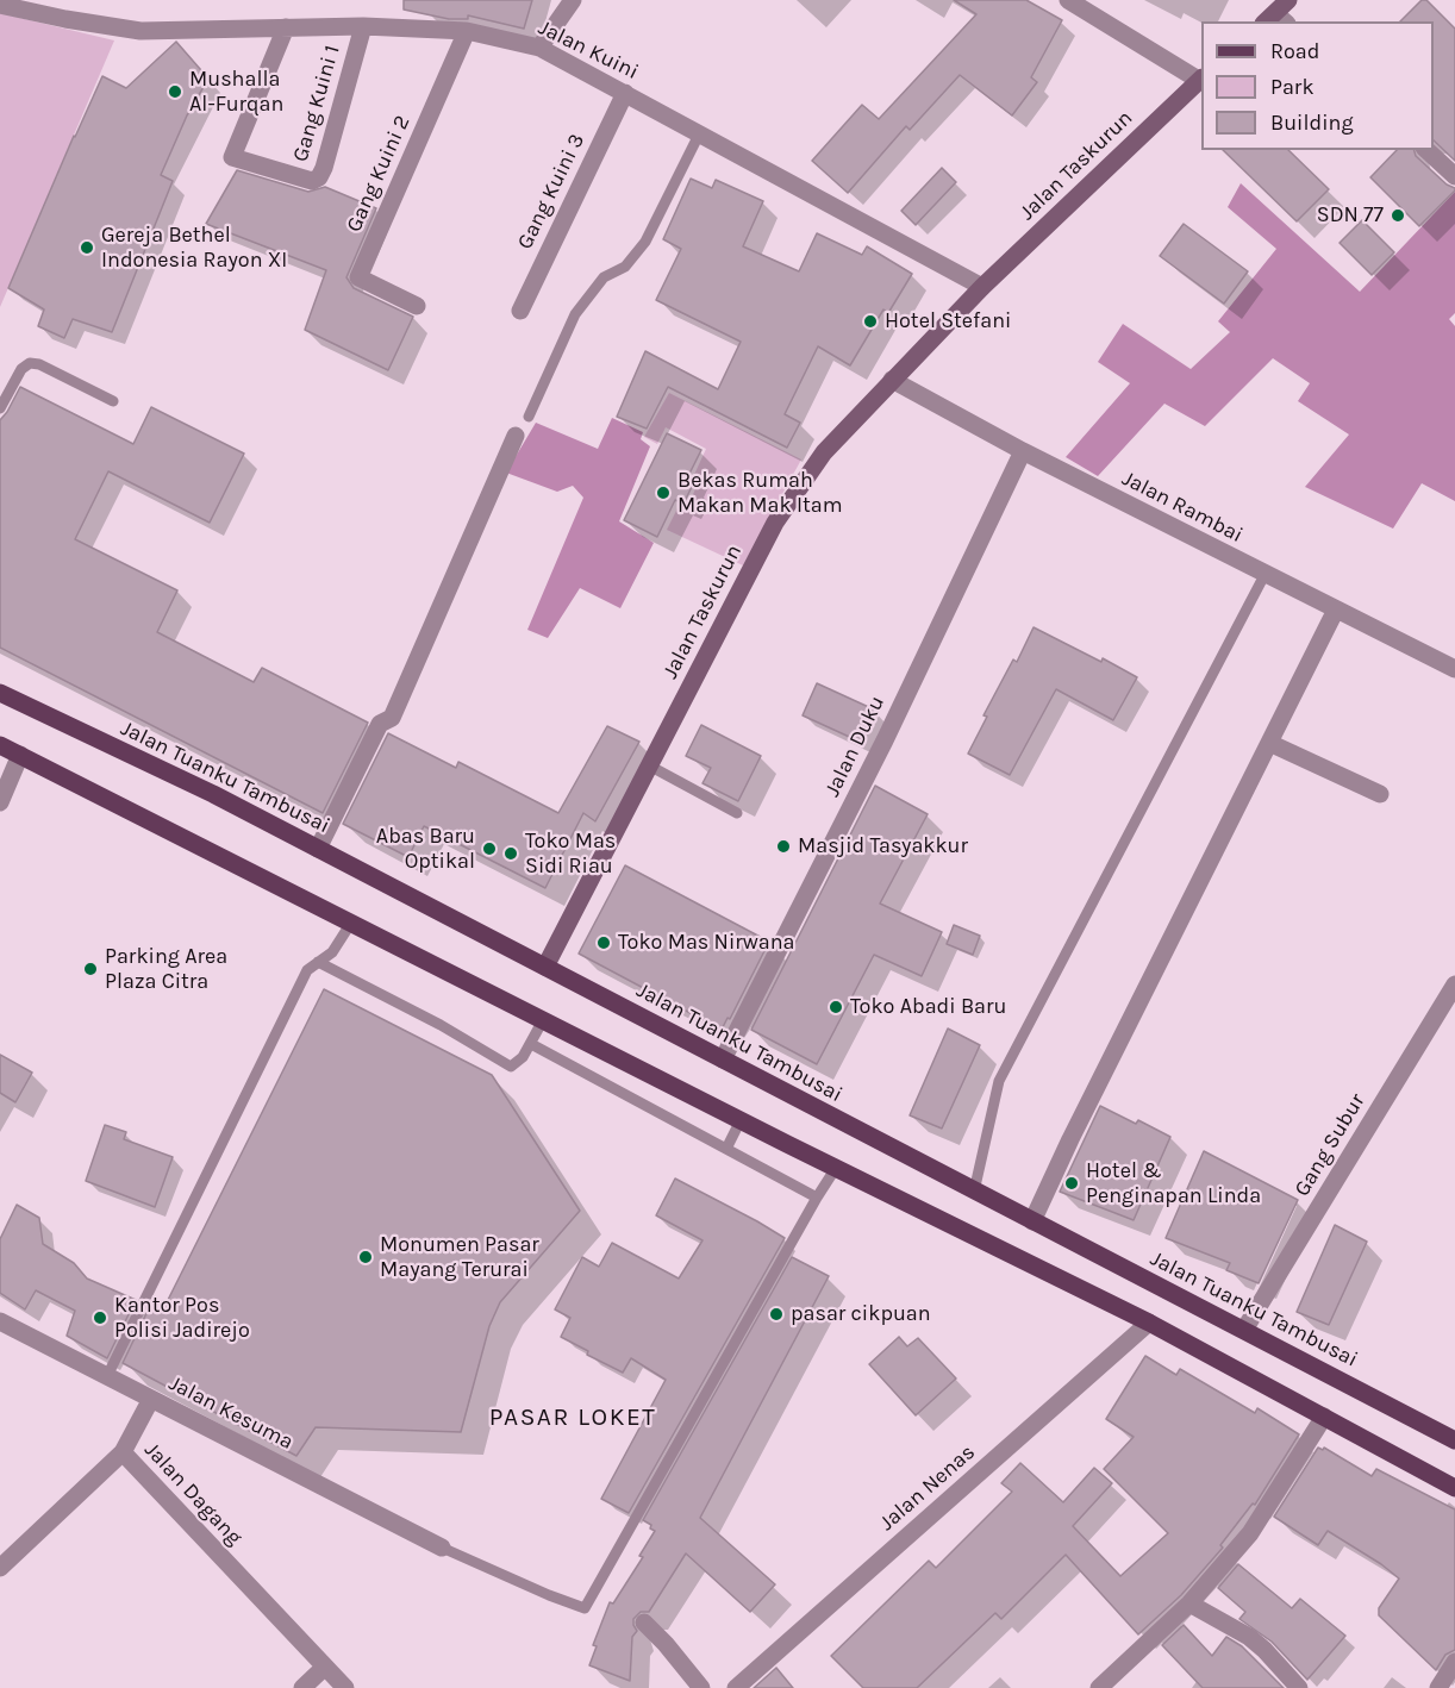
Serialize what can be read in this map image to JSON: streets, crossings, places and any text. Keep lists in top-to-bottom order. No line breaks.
{"streets":{"main road":["Jalan Tuanku Tambusai"],"street":["Jalan Kuini","Gang Kuini 1","Jalan Taskurun","Gang Kuini 2","Gang Kuini 3","Jalan Rambai","Jalan Duku","Gang Subur","Jalan Kesuma","Jalan Nenas","Jalan Dagang"]},"crossings":[["Jalan Kuini","Gang Kuini 1"],["Jalan Kuini","Jalan Taskurun"],["Jalan Kuini","Gang Kuini 2"],["Jalan Kuini","Gang Kuini 3"],["Jalan Taskurun","Jalan Rambai"],["Jalan Taskurun","Jalan Tuanku Tambusai"],["Jalan Rambai","Jalan Duku"],["Jalan Duku","Jalan Tuanku Tambusai"],["Jalan Tuanku Tambusai","Gang Subur"]],"districts":["PASAR LOKET"],"places":["Mushalla Al-Furqan","SDN 77","Gereja Bethel Indonesia Rayon XI","Hotel Stefani","Bekas Rumah Makan Mak Itam","Masjid Tasyakkur","Abas Baru Optikal","Toko Mas Sidi Riau","Toko Mas Nirwana","Parking Area Plaza Citra","Toko Abadi Baru","Hotel & Penginapan Linda","Monumen Pasar Mayang Terurai","pasar cikpuan","Kantor Pos Polisi Jadirejo"],"legend":["Road","Park","Building"]}
